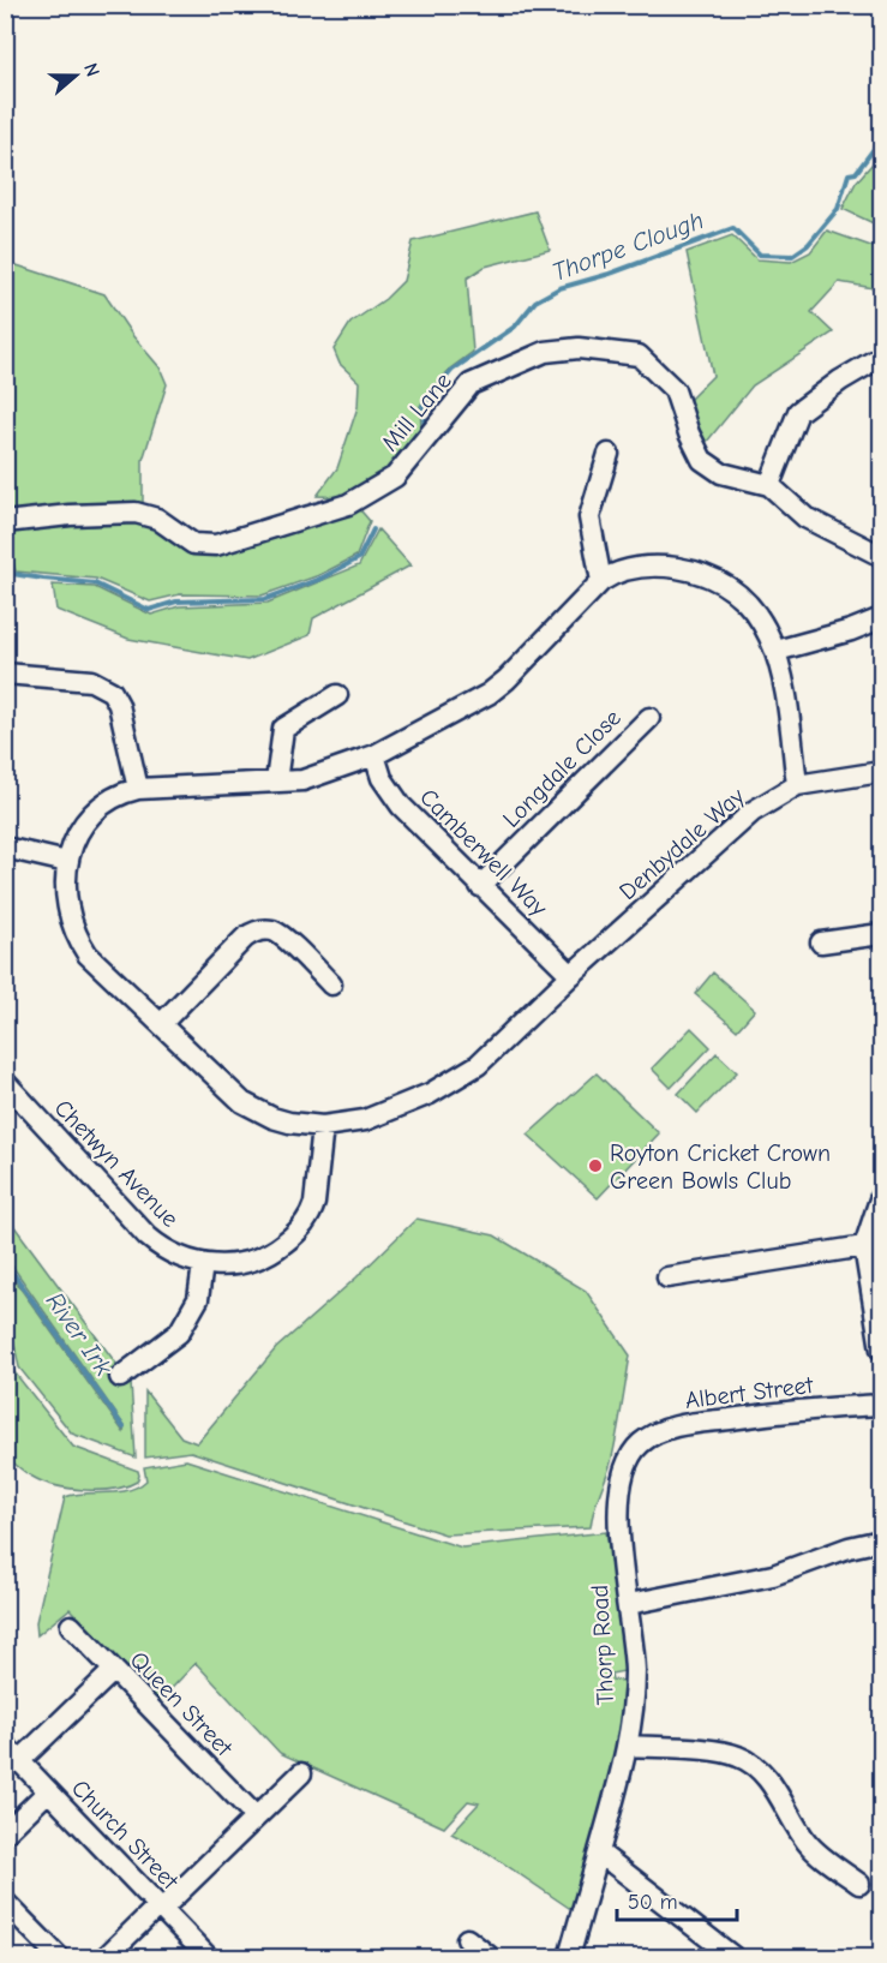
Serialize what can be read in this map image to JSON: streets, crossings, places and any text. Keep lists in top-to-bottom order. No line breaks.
{"streets":{"street":["Mill Lane","Longdale Close","Denbydale Way","Camberwell Way","Chetwyn Avenue","Albert Street","Thorp Road","Queen Street","Church Street"]},"crossings":[["Longdale Close","Camberwell Way"],["Denbydale Way","Camberwell Way"],["Denbydale Way","Chetwyn Avenue"],["Albert Street","Thorp Road"]],"water":["Thorpe Clough","River Irk"],"places":["Royton Cricket Crown Green Bowls Club"],"scale_bar":"50 m","north":"right"}
